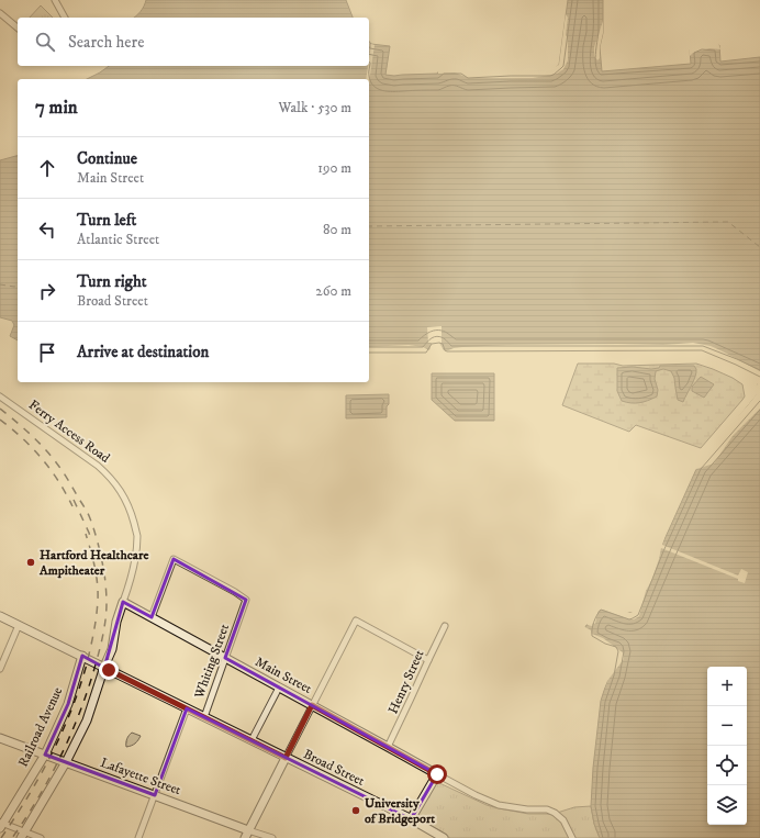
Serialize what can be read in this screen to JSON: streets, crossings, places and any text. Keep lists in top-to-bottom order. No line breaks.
{"streets":{"street":["Ferry Access Road","Whiting Street","Main Street","Henry Street","Railroad Avenue","Broad Street","Lafayette Street"]},"crossings":[["Ferry Access Road","Main Street"],["Ferry Access Road","Broad Street"],["Whiting Street","Main Street"],["Whiting Street","Broad Street"],["Main Street","Henry Street"],["Railroad Avenue","Broad Street"],["Railroad Avenue","Lafayette Street"]],"places":["Hartford Healthcare Ampitheater","University of Bridgeport"],"page":{"search":"Search here","heading":["7 min","Walk · 530 m"],"list":[["Continue","Main Street","190 m"],["Turn left","Atlantic Street","80 m"],["Turn right","Broad Street","260 m"],"Arrive at destination"],"map_buttons":["+","−"]}}
